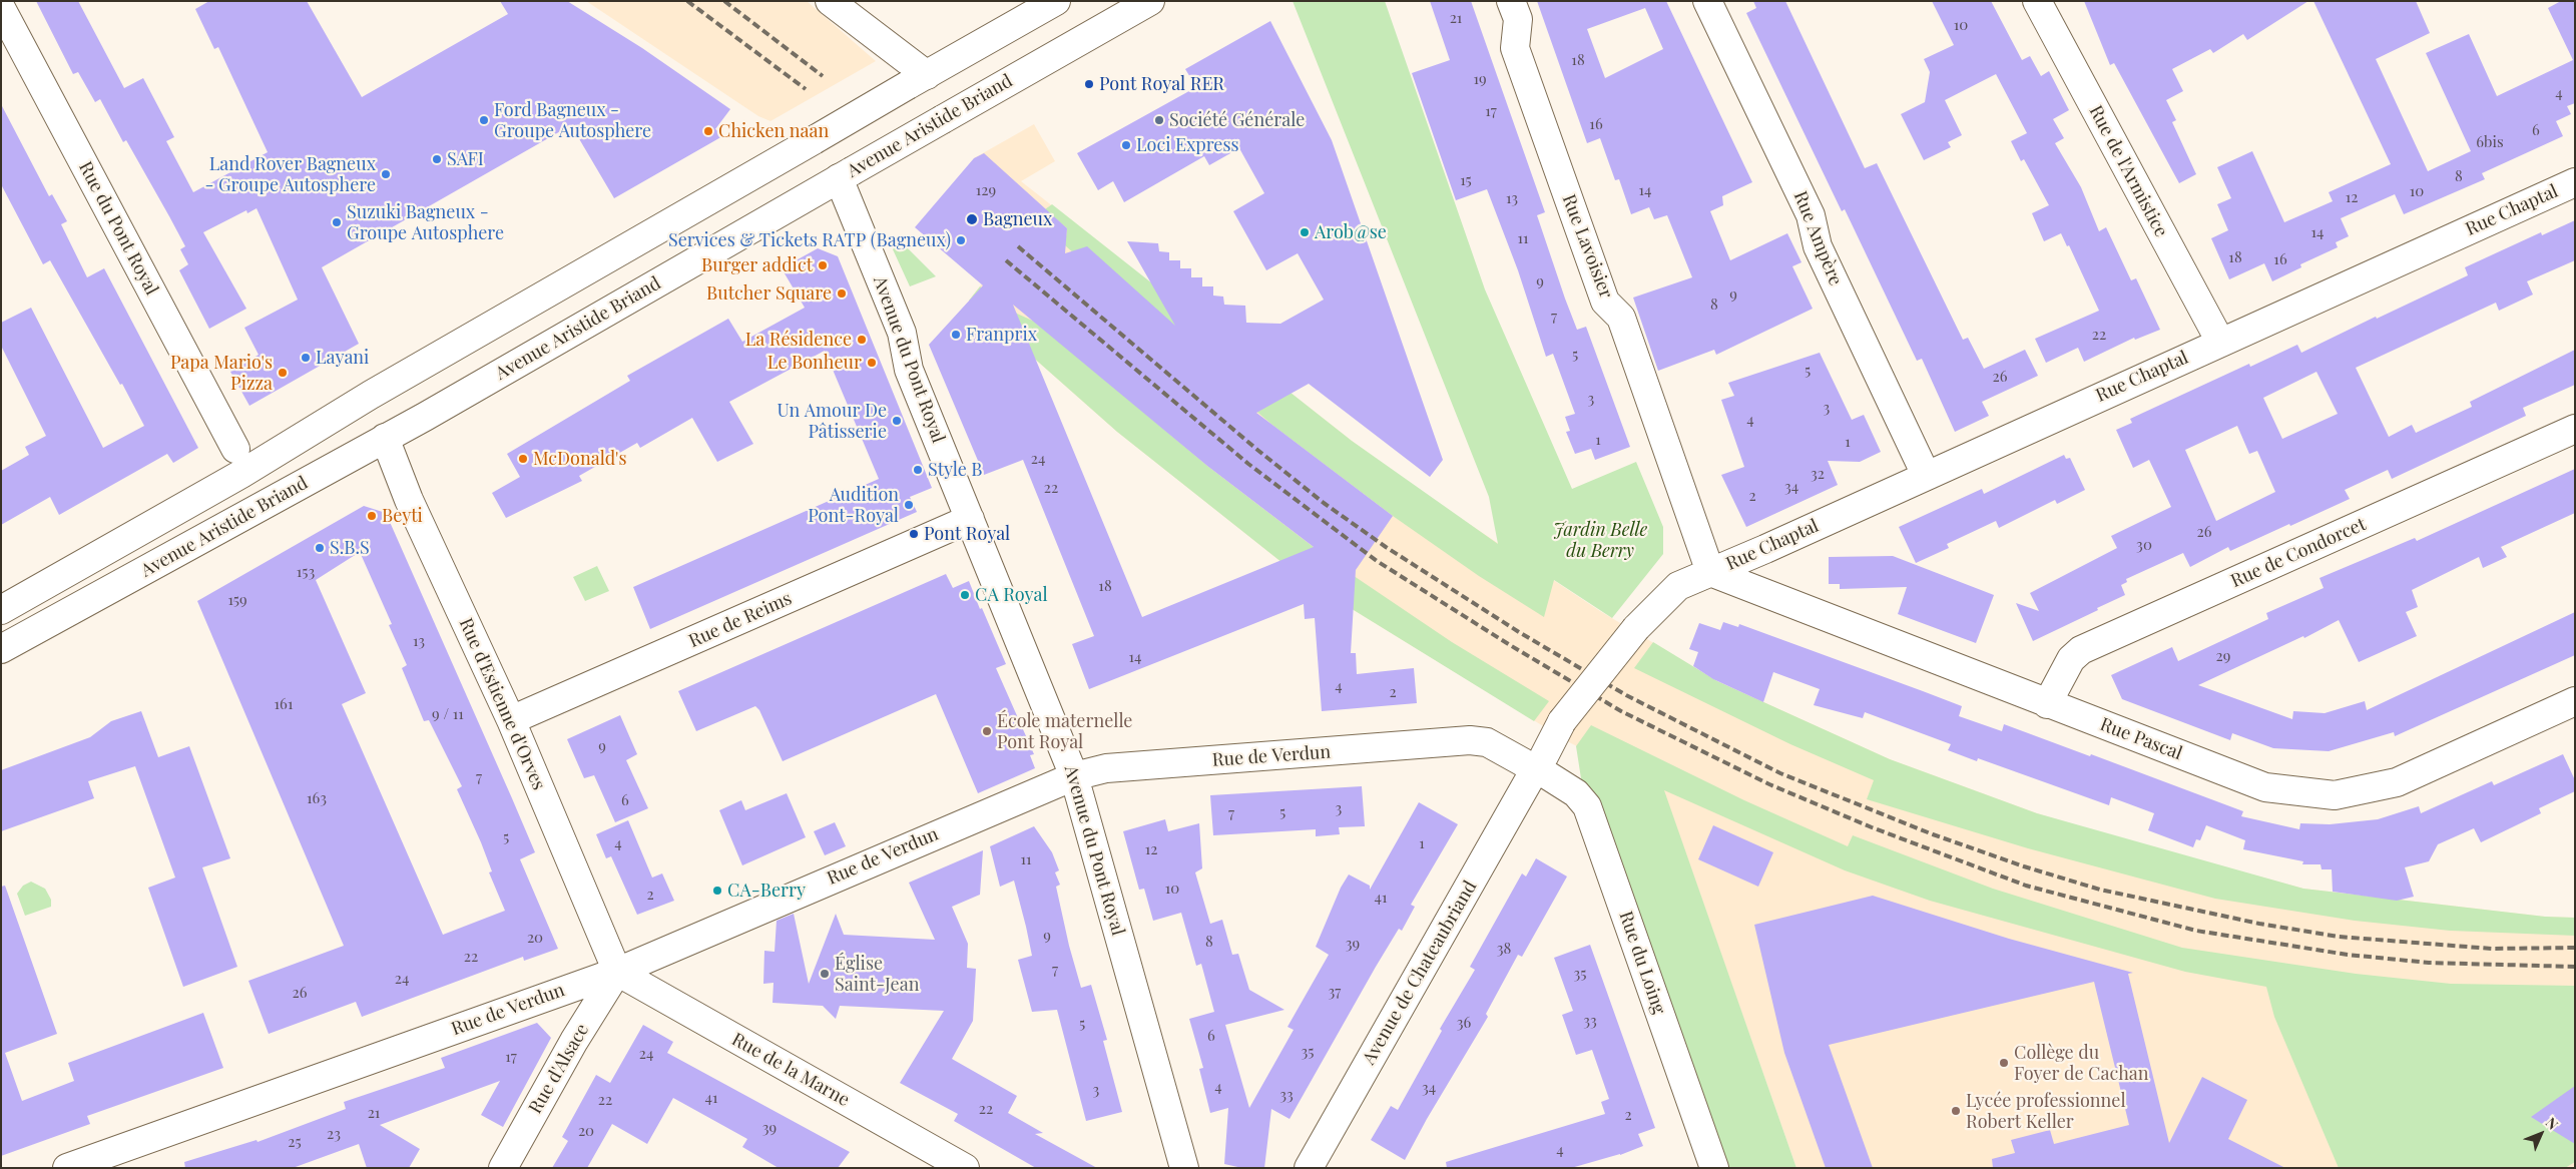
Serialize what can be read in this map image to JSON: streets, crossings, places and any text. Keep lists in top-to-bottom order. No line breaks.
{"streets":{"street":["Avenue Aristide Briand","Rue de l'Armistice","Rue Chaptal","Rue du Pont Royal","Rue Ampère","Rue Lavoisier","Avenue du Pont Royal","Rue de Condorcet","Rue de Reims","Rue d'Estienne d'Orves","Rue Pascal","Rue de Verdun","Rue du Loing","Avenue de Chateaubriand","Rue d'Alsace","Rue de la Marne"]},"crossings":[["Avenue Aristide Briand","Avenue du Pont Royal"],["Avenue Aristide Briand","Rue d'Estienne d'Orves"],["Rue de l'Armistice","Rue Chaptal"],["Rue Chaptal","Rue Ampère"],["Rue Chaptal","Rue Lavoisier"],["Rue Chaptal","Rue Pascal"],["Rue Chaptal","Avenue de Chateaubriand"],["Rue Lavoisier","Rue Pascal"],["Rue Lavoisier","Avenue de Chateaubriand"],["Avenue du Pont Royal","Rue de Reims"],["Avenue du Pont Royal","Rue de Verdun"],["Rue de Condorcet","Rue Pascal"],["Rue de Reims","Rue d'Estienne d'Orves"],["Rue d'Estienne d'Orves","Rue de Verdun"],["Rue d'Estienne d'Orves","Rue d'Alsace"],["Rue d'Estienne d'Orves","Rue de la Marne"],["Rue Pascal","Avenue de Chateaubriand"],["Rue de Verdun","Rue du Loing"],["Rue de Verdun","Avenue de Chateaubriand"],["Rue de Verdun","Rue d'Alsace"],["Rue de Verdun","Rue de la Marne"],["Rue du Loing","Avenue de Chateaubriand"],["Rue d'Alsace","Rue de la Marne"]],"parks":["Jardin Belle du Berry"],"places":["Pont Royal RER","Ford Bagneux - Groupe Autosphere","Société Générale","Chicken naan","Loci Express","SAFI","Land Rover Bagneux - Groupe Autosphere","Bagneux","Suzuki Bagneux - Groupe Autosphere","Arob@se","Services & Tickets RATP (Bagneux)","Burger addict","Butcher Square","Franprix","La Résidence","Layani","Le Bonheur","Papa Mario's Pizza","Un Amour De Pâtisserie","McDonald's","Style B","Audition Pont-Royal","Beyti","Pont Royal","S.B.S","CA Royal","École maternelle Pont Royal","CA-Berry","Église Saint-Jean","Collège du Foyer de Cachan","Lycée professionnel Robert Keller"],"house_numbers":["21","10","18","19","4","17","16","6","6bis","8","15","129","14","10","12","13","14","11","18","16","9","9","8","7","22","5","5","26","3","3","4","1","1","24","32","34","22","2","26","30","153","18","159","13","29","14","4","2","161","9 / 11","9","7","163","6","3","5","7","5","4","1","12","11","10","2","41","9","20","8","39","38","22","7","35","24","37","26","33","36","5","6","35","24","17","4","34","3","33","41","22","22","21","2","39","20","23","25","4"],"north":"top right"}
